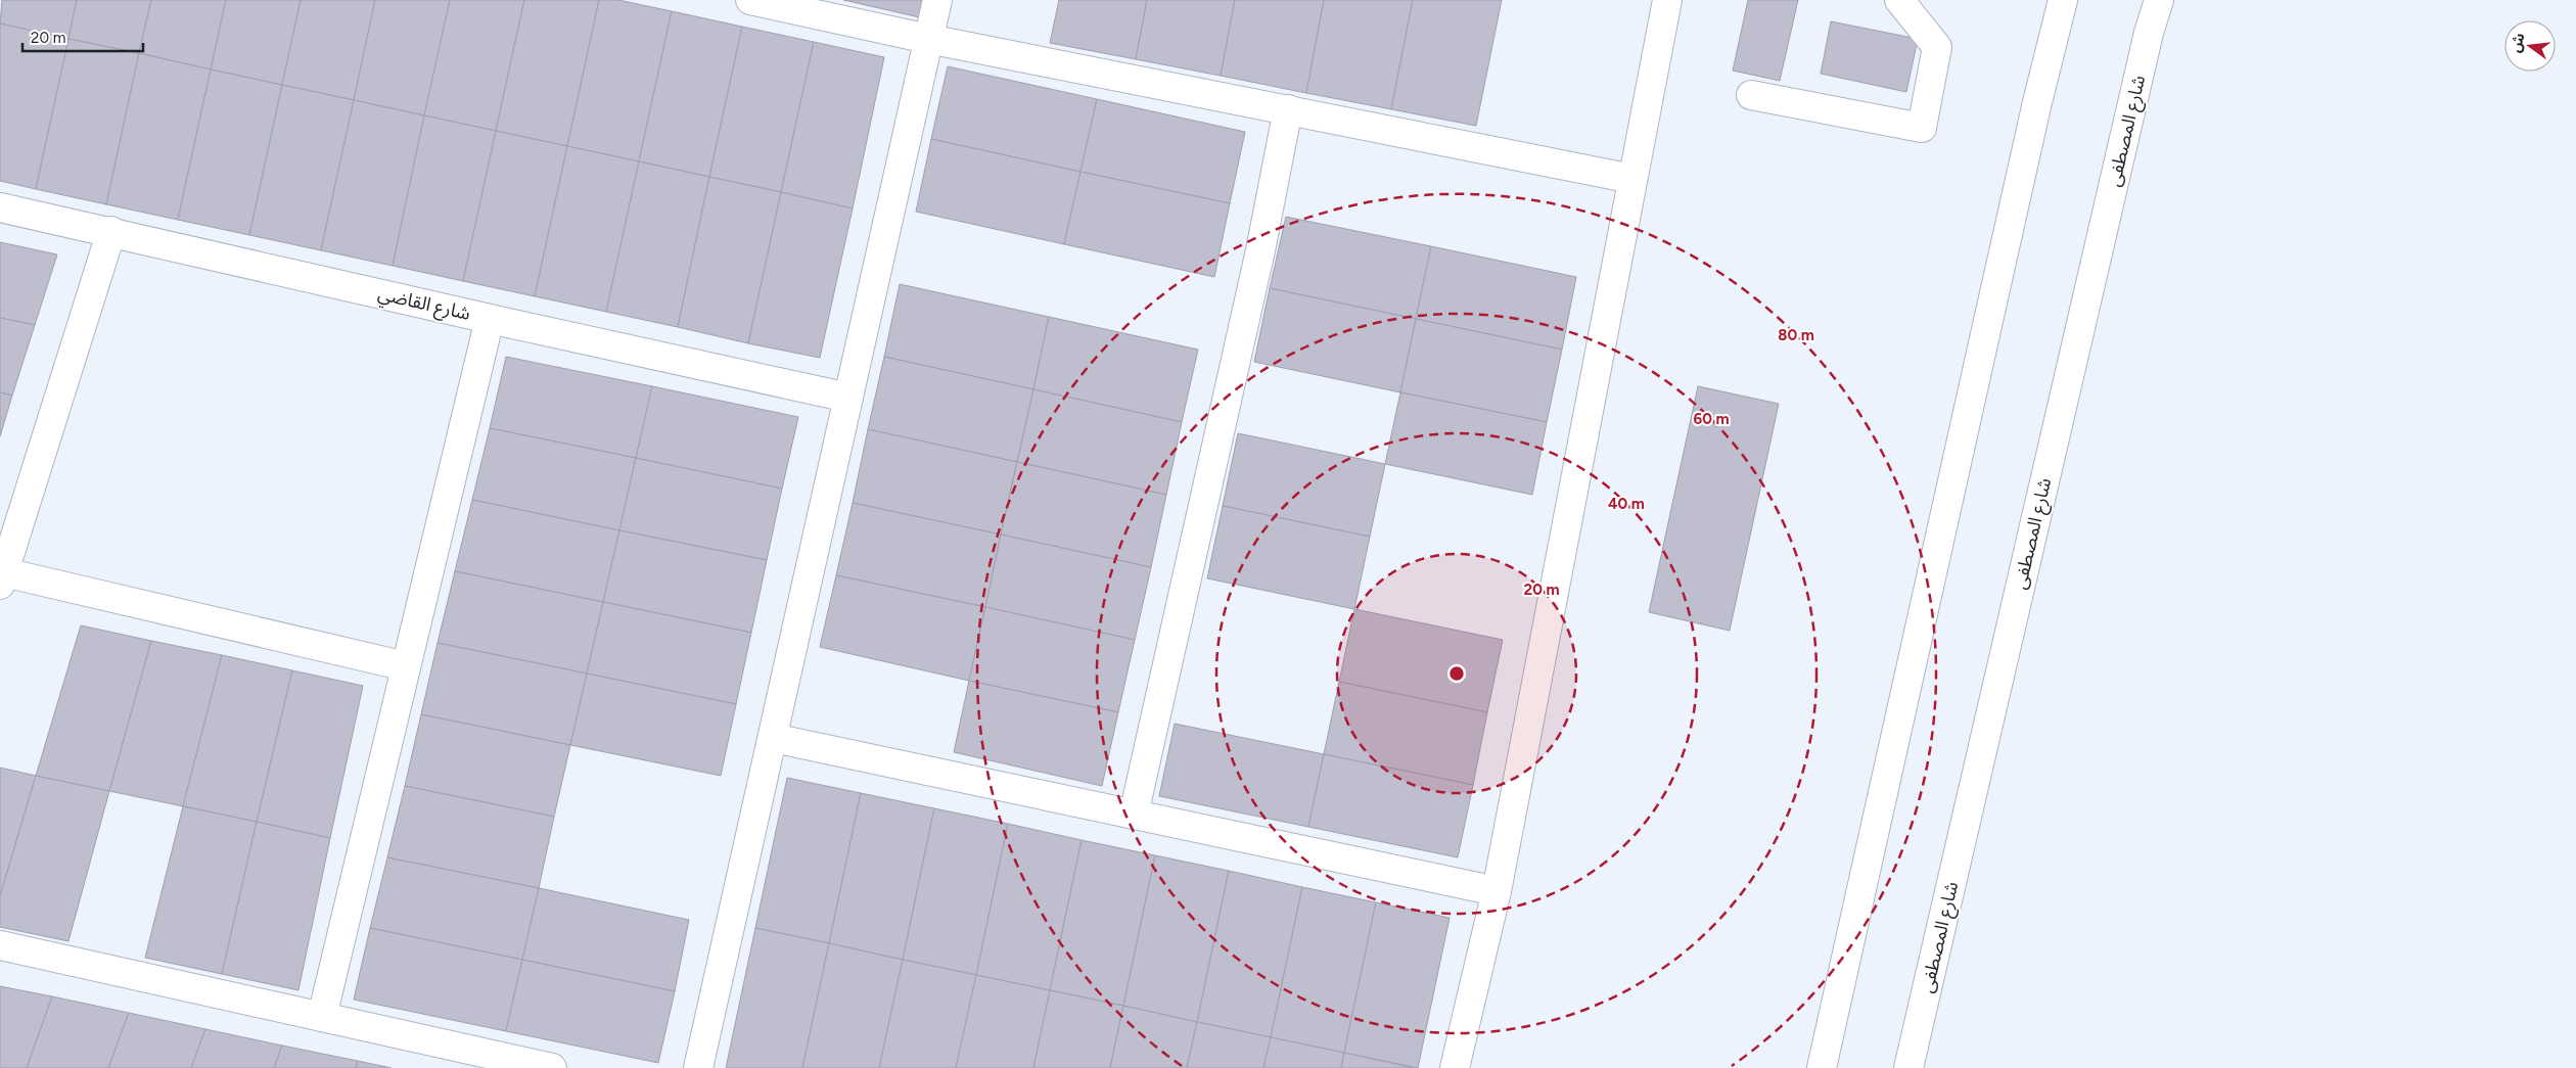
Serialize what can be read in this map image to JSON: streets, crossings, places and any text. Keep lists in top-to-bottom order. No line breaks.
{"streets":{"street":["شارع المصطفى","شارع القاضي"]},"scale_bar":"20 m","north":"left","rings":["80 m","60 m","40 m","20 m"]}
